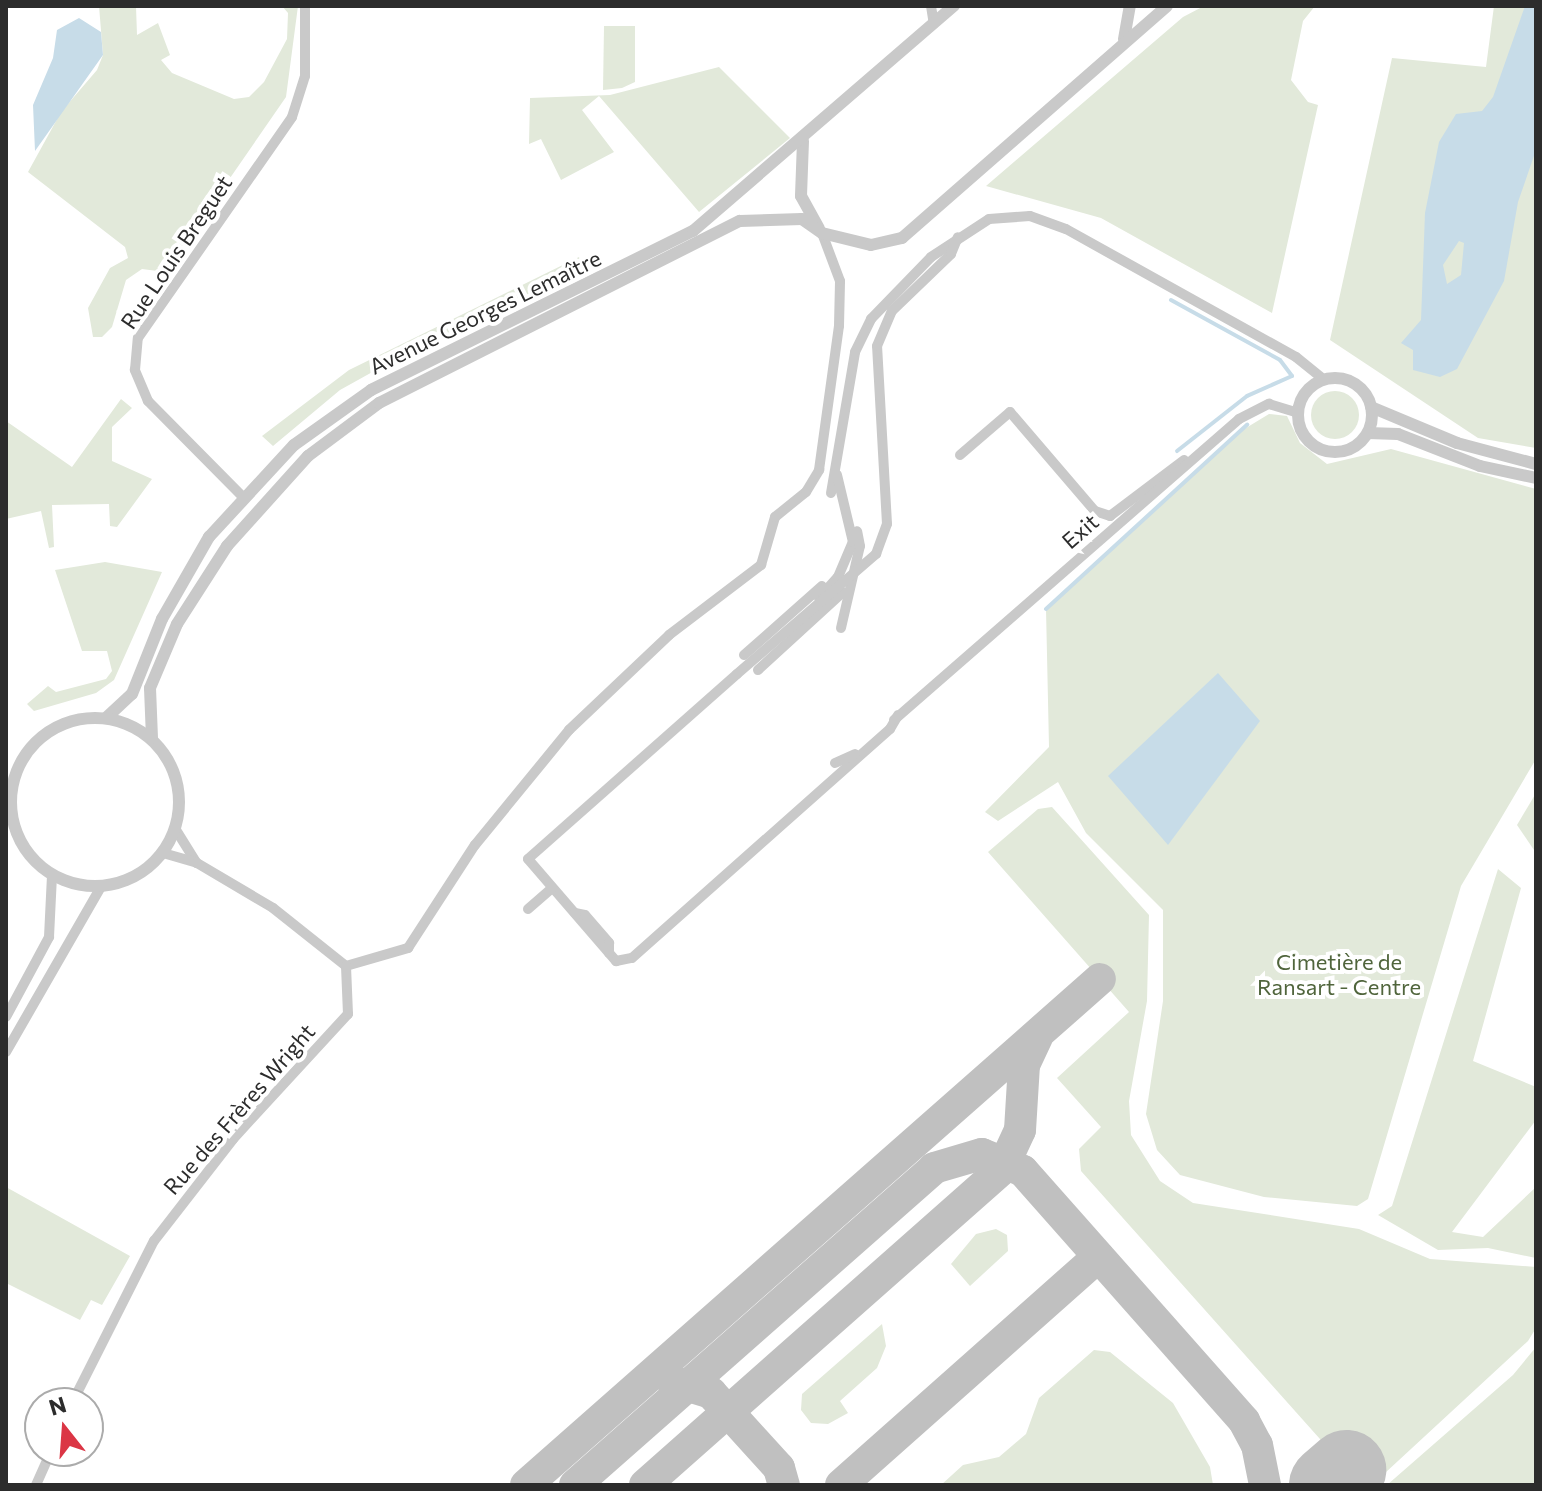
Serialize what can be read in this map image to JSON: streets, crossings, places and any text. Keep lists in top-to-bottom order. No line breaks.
{"streets":{"street":["Rue Louis Breguet","Avenue Georges Lemaître","Exit","Rue des Frères Wright"]},"crossings":[["Rue Louis Breguet","Avenue Georges Lemaître"]],"parks":["Cimetière de Ransart - Centre"],"north":"top"}
